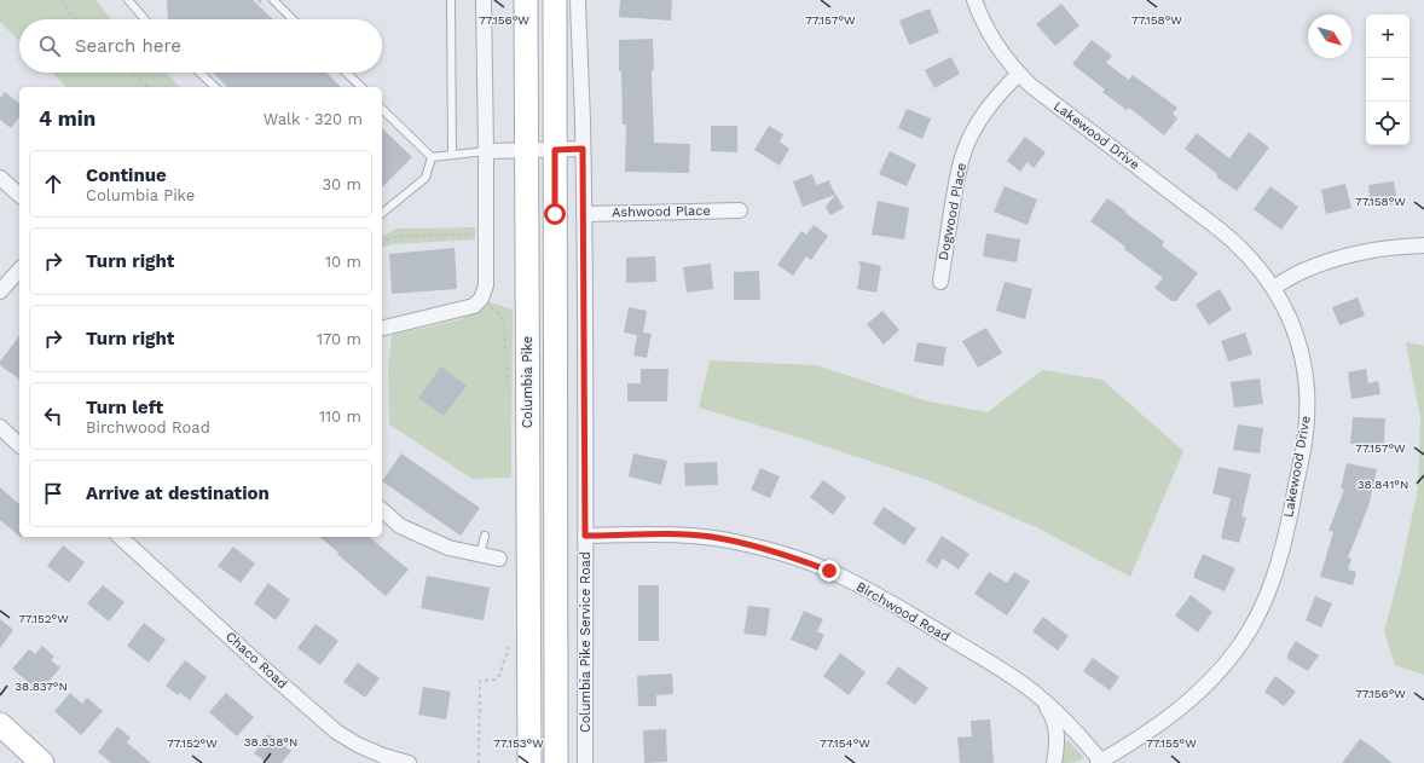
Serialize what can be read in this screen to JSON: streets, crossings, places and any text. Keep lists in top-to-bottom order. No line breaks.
{"streets":{"main road":["Columbia Pike"],"street":["Lakewood Drive","Ashwood Place","Dogwood Place","Birchwood Road","Columbia Pike Service Road","Chaco Road"]},"crossings":[["Lakewood Drive","Dogwood Place"],["Lakewood Drive","Birchwood Road"],["Ashwood Place","Columbia Pike Service Road"],["Birchwood Road","Columbia Pike Service Road"]],"north":"bottom right","page":{"map_buttons":["+","−"],"search":"Search here","heading":["4 min","Walk · 320 m"],"list":[["Continue","Columbia Pike","30 m"],["Turn right","10 m"],["Turn right","170 m"],["Turn left","Birchwood Road","110 m"],"Arrive at destination"]},"coordinates":["77.156°W","77.158°W","77.157°W","38.841°N","77.152°W","38.837°N","38.838°N","77.153°W","77.154°W","77.155°W"]}
